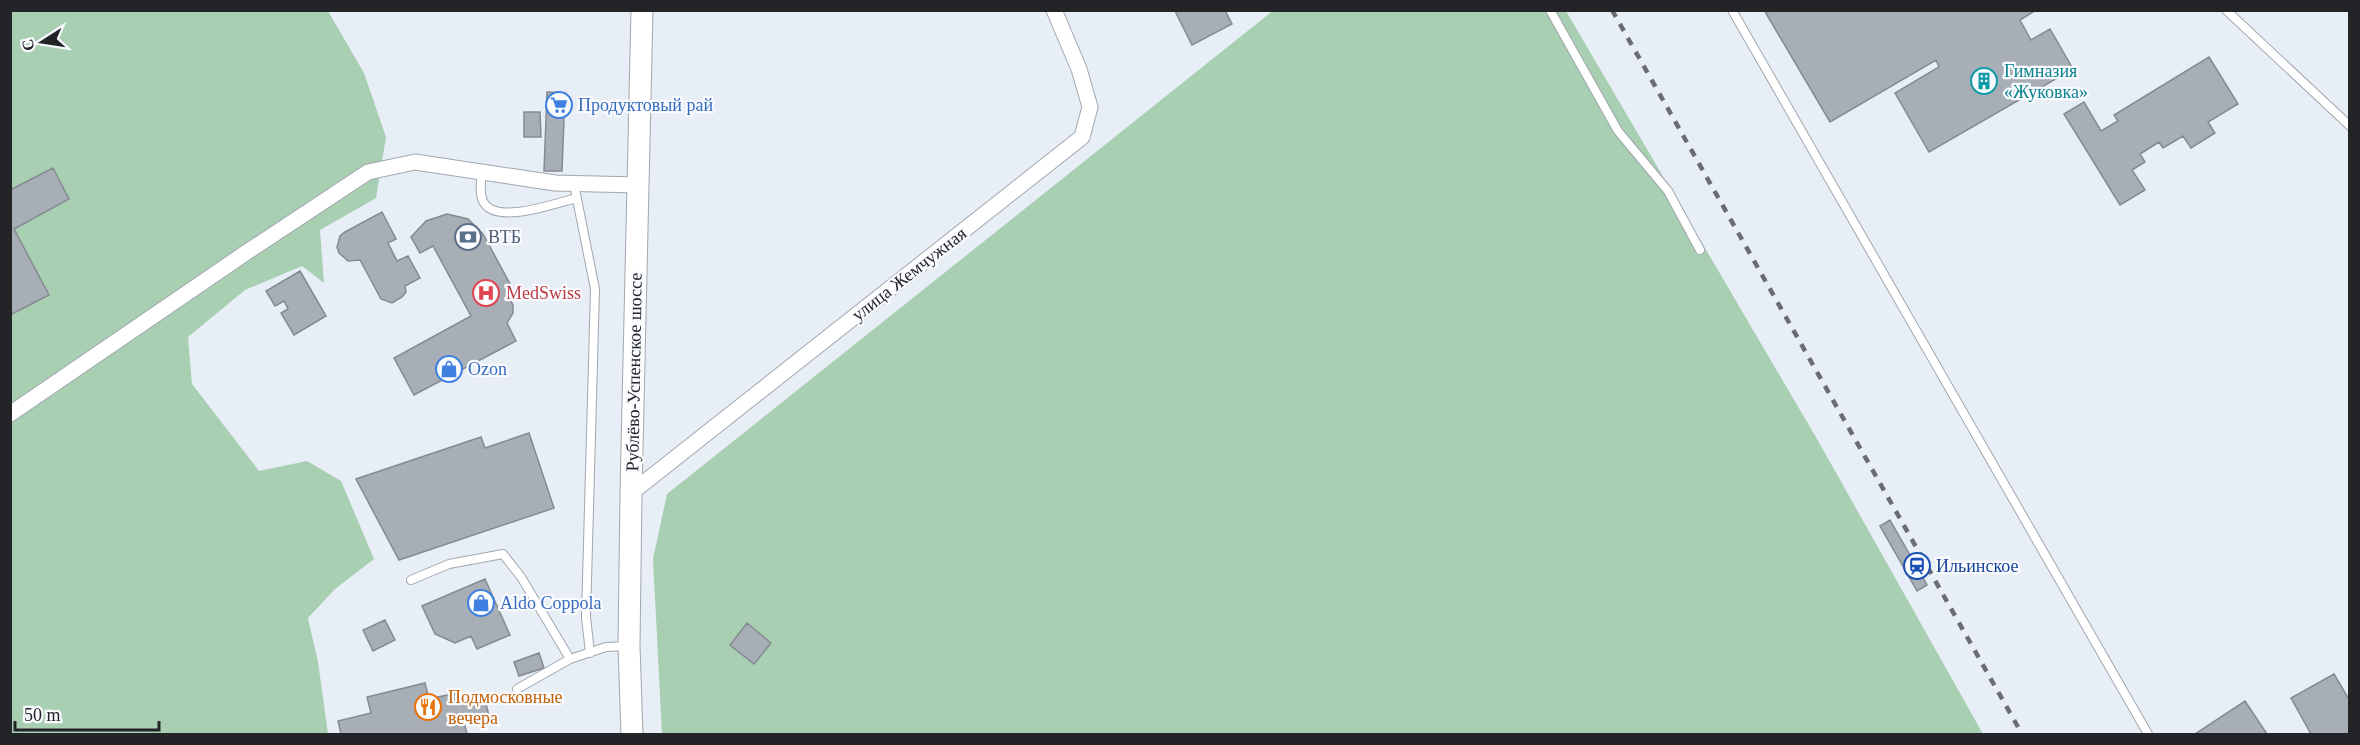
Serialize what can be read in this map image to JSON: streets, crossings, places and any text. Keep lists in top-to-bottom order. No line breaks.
{"streets":{"main road":["Рублёво-Успенское шоссе"],"street":["улица Жемчужная"]},"crossings":[["улица Жемчужная","Рублёво-Успенское шоссе"]],"places":{"building":["Гимназия «Жуковка»"],"supermarket":["Продуктовый рай"],"bank":["ВТБ"],"hospital":["MedSwiss"],"shop":["Ozon","Aldo Coppola"],"station":["Ильинское"],"restaurant":["Подмосковные вечера"]},"scale_bar":"50 m","north":"left"}
